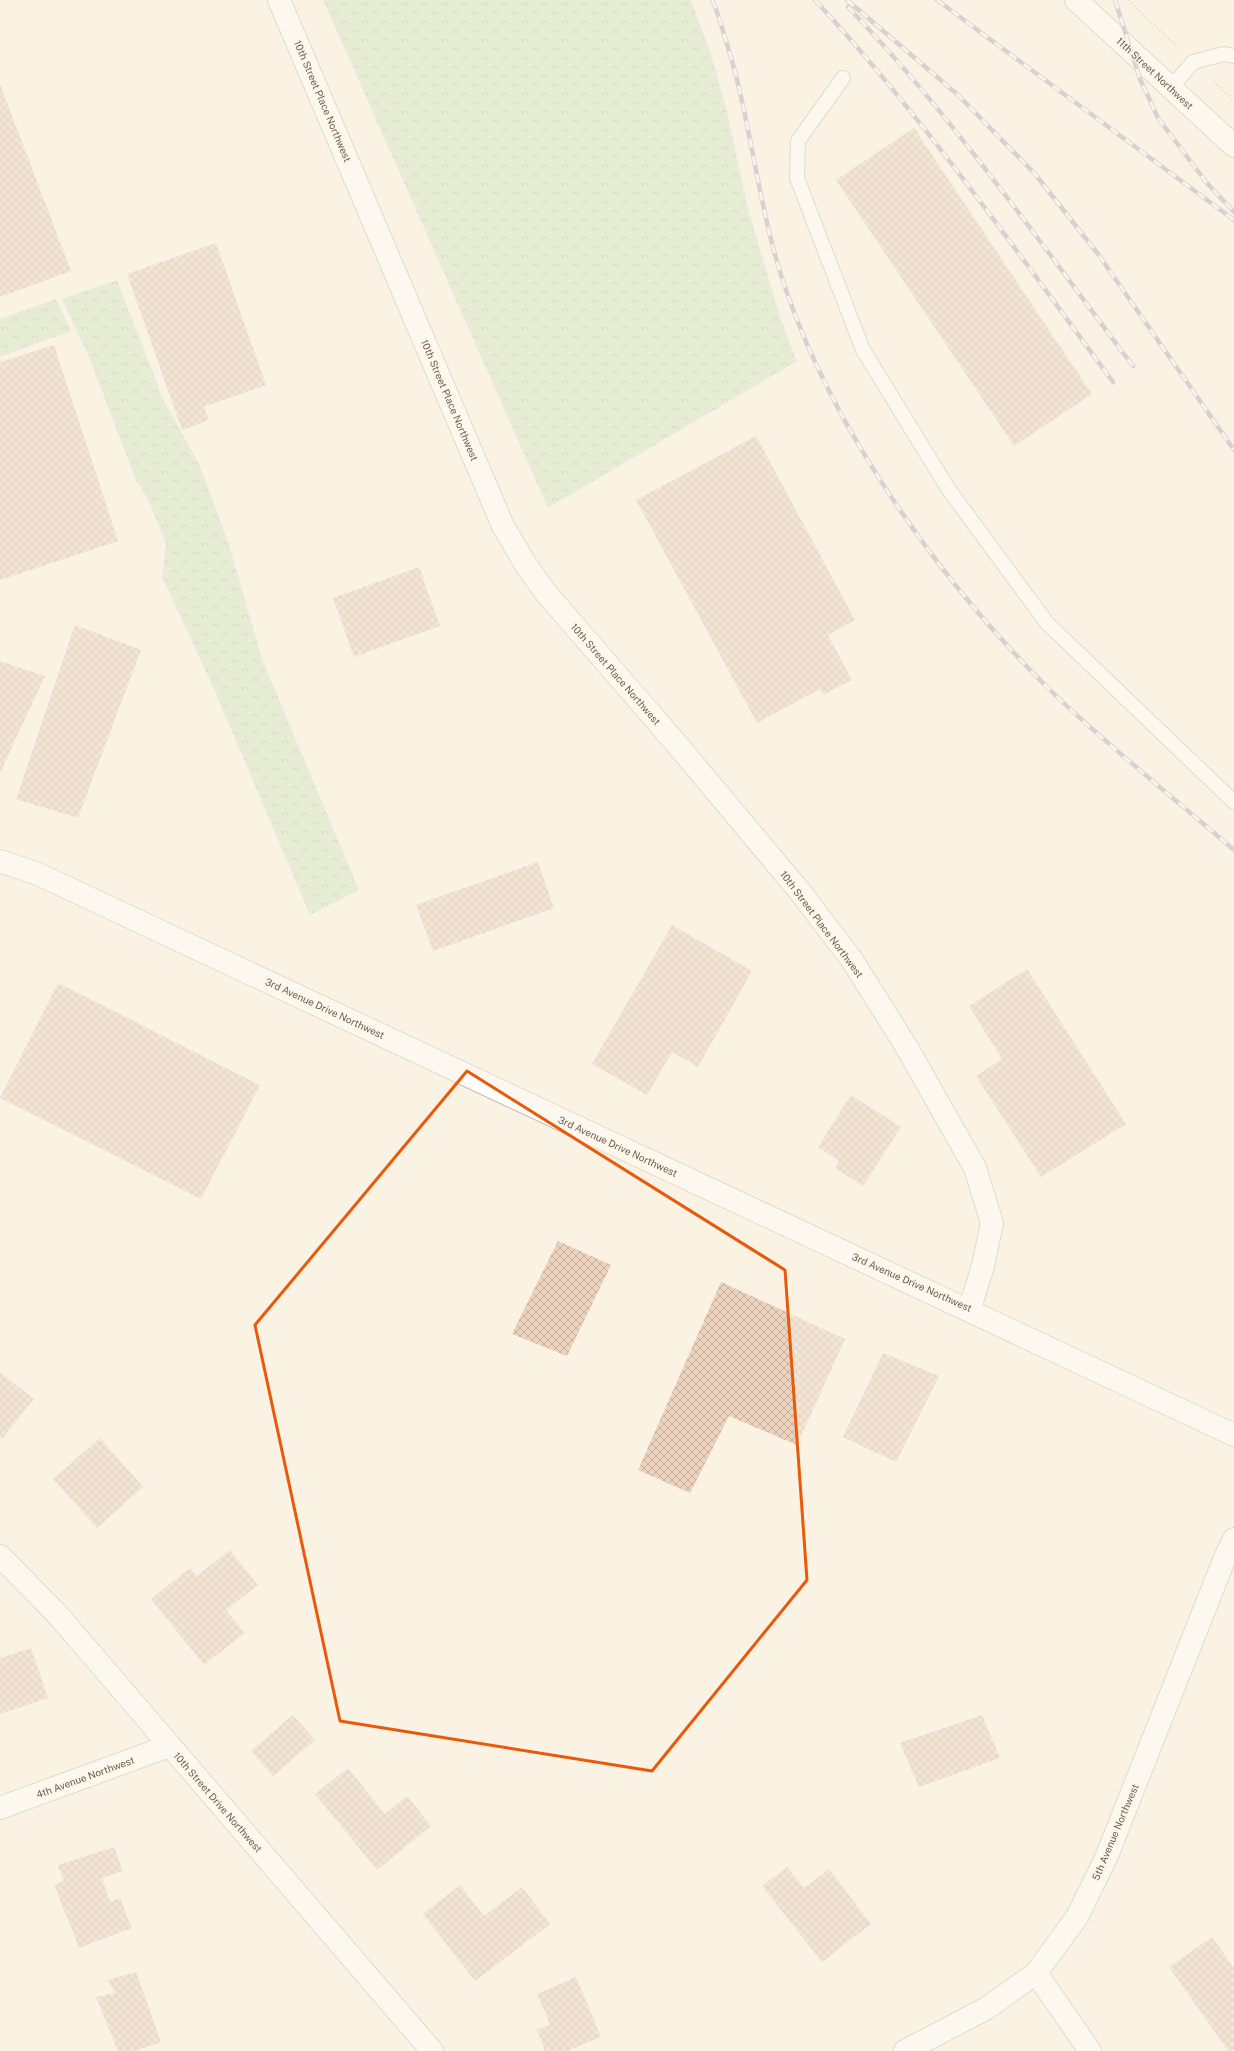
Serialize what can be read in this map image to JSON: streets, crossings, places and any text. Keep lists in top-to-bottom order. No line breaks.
{"streets":{"street":["11th Street Northwest","10th Street Place Northwest","3rd Avenue Drive Northwest","4th Avenue Northwest","10th Street Drive Northwest","5th Avenue Northwest"]},"crossings":[["10th Street Place Northwest","3rd Avenue Drive Northwest"],["4th Avenue Northwest","10th Street Drive Northwest"]]}
